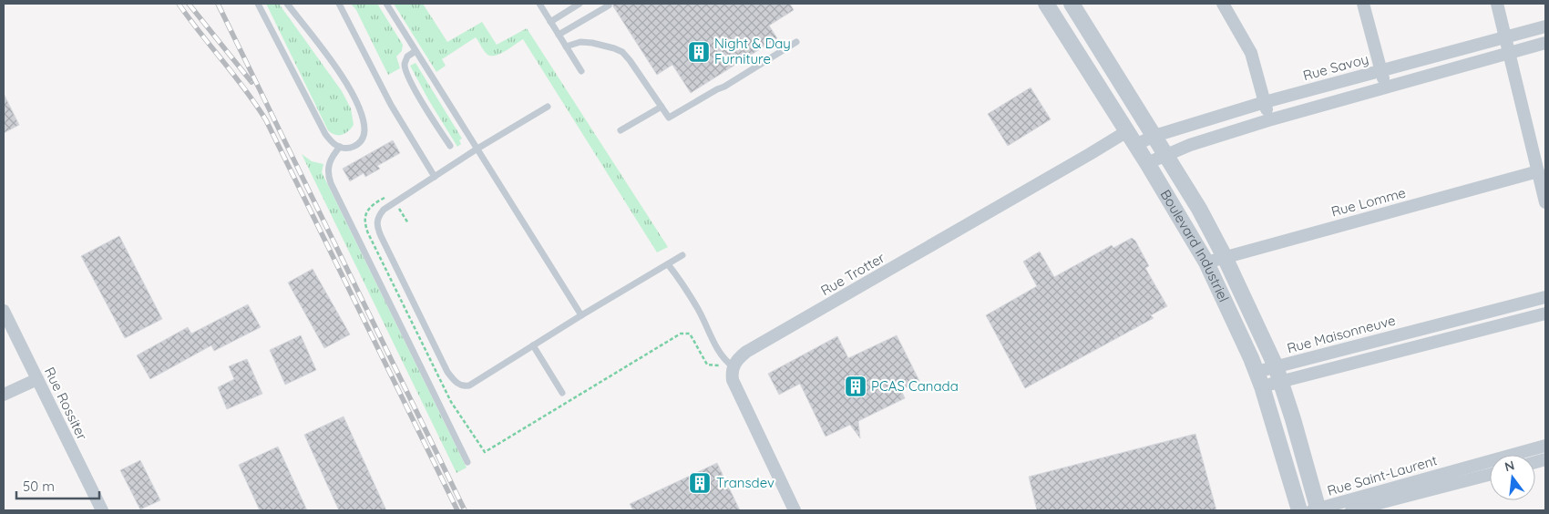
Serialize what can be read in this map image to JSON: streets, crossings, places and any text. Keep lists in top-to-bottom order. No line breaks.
{"streets":{"street":["Rue Savoy","Rue Lomme","Boulevard Industriel","Rue Trotter","Rue Maisonneuve","Rue Rossiter","Rue Saint-Laurent"]},"crossings":[["Rue Savoy","Boulevard Industriel"],["Rue Lomme","Boulevard Industriel"],["Boulevard Industriel","Rue Trotter"],["Boulevard Industriel","Rue Maisonneuve"],["Boulevard Industriel","Rue Saint-Laurent"]],"places":{"building":["Night & Day Furniture","PCAS Canada","Transdev"]},"scale_bar":"50 m","north":"top"}
